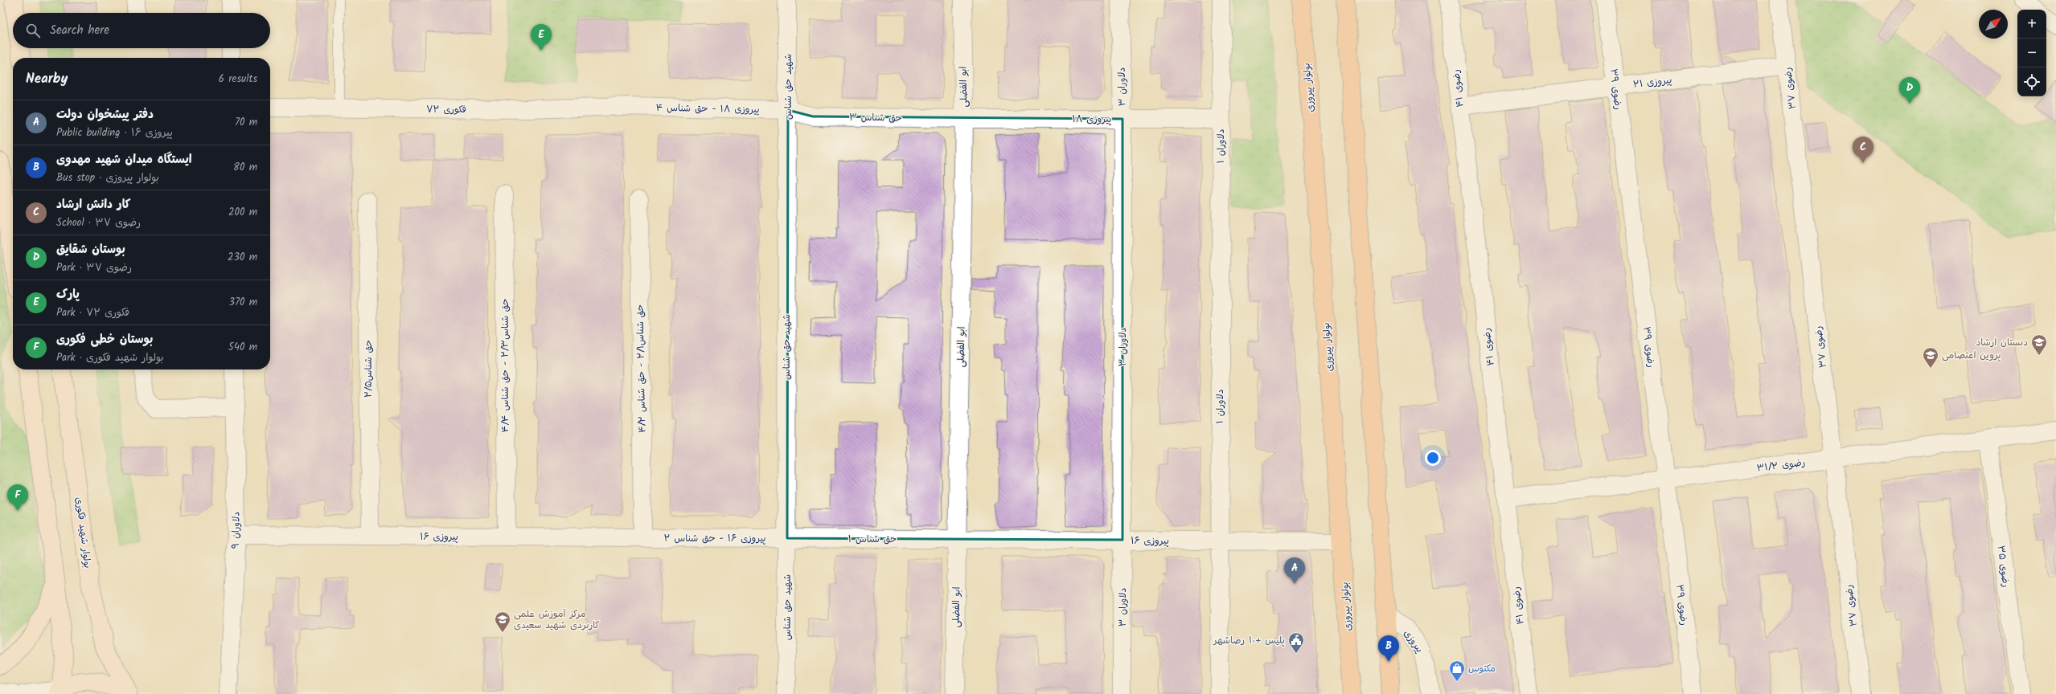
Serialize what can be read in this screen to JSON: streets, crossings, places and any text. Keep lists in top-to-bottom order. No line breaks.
{"streets":{"main road":["بولوار پیروزی","بولوار شهید فکوری"],"street":["پیروزی ۲۱","شهید حق شناس","ابو الفضلی","دلاوران ۳","رضوی ۴۱","رضوی ۳۷","رضوی ۳۹","پیروزی ۱۸ - حق شناس ۴","فکوری ۷۲","حق شناس ۳","پیروزی ۱۸","دلاوران ۱","حق شناس۲/۳ - حق شناس ۴/۴","حق شناس۲/۵","حق شناس۲/۱ - حق شناس ۴/۲","رضوی ۳۱/۲","دلاوران ۹","پیروزی ۱۶","پیروزی ۱۶ - حق شناس ۲","حق شناس ۱","رضوی ۳۵","پیروزی"]},"crossings":[["پیروزی ۲۱","رضوی ۴۱"],["پیروزی ۲۱","رضوی ۳۷"],["پیروزی ۲۱","رضوی ۳۹"],["شهید حق شناس","پیروزی ۱۸ - حق شناس ۴"],["شهید حق شناس","حق شناس ۳"],["شهید حق شناس","پیروزی ۱۶ - حق شناس ۲"],["شهید حق شناس","حق شناس ۱"],["ابو الفضلی","حق شناس ۳"],["ابو الفضلی","پیروزی ۱۸"],["ابو الفضلی","پیروزی ۱۶"],["ابو الفضلی","حق شناس ۱"],["دلاوران ۳","پیروزی ۱۸"],["دلاوران ۳","پیروزی ۱۶"],["بولوار پیروزی","پیروزی ۱۶"],["رضوی ۴۱","رضوی ۳۱/۲"],["رضوی ۳۷","رضوی ۳۱/۲"],["رضوی ۳۹","رضوی ۳۱/۲"],["پیروزی ۱۸ - حق شناس ۴","فکوری ۷۲"],["پیروزی ۱۸ - حق شناس ۴","حق شناس ۳"],["حق شناس ۳","پیروزی ۱۸"],["پیروزی ۱۸","دلاوران ۱"],["دلاوران ۱","پیروزی ۱۶"],["حق شناس۲/۳ - حق شناس ۴/۴","پیروزی ۱۶"],["حق شناس۲/۵","پیروزی ۱۶"],["حق شناس۲/۱ - حق شناس ۴/۲","پیروزی ۱۶"],["حق شناس۲/۱ - حق شناس ۴/۲","پیروزی ۱۶ - حق شناس ۲"],["رضوی ۳۱/۲","رضوی ۳۵"],["دلاوران ۹","پیروزی ۱۶"],["پیروزی ۱۶","پیروزی ۱۶ - حق شناس ۲"],["پیروزی ۱۶","حق شناس ۱"],["پیروزی ۱۶ - حق شناس ۲","حق شناس ۱"]],"places":{"school or university":["دبستان ارشاد","پروین اعتصامی","مرکز آموزش علمی کاربردی شهید سعیدی"],"public building":["پلیس +۱۰ رضاشهر"],"shop":["مکتوس"]},"north":"top right","page":{"map_buttons":["+","−"],"search":"Search here","pins":["E","D","C","F","A","B"],"heading":["Nearby","6 results"],"list":[{"mark":"A","name":"دفتر پیشخوان دولت","note":"Public building · پیروزی ۱۶","value":"70 m"},{"mark":"B","name":"ایستگاه میدان شهید مهدوی","note":"Bus stop · بولوار پیروزی","value":"80 m"},{"mark":"C","name":"کار دانش ارشاد","note":"School · رضوی ۳۷","value":"200 m"},{"mark":"D","name":"بوستان شقایق","note":"Park · رضوی ۳۷","value":"230 m"},{"mark":"E","name":"پارک","note":"Park · فکوری ۷۲","value":"370 m"},{"mark":"F","name":"بوستان خطی فکوری","note":"Park · بولوار شهید فکوری","value":"540 m"}]}}
